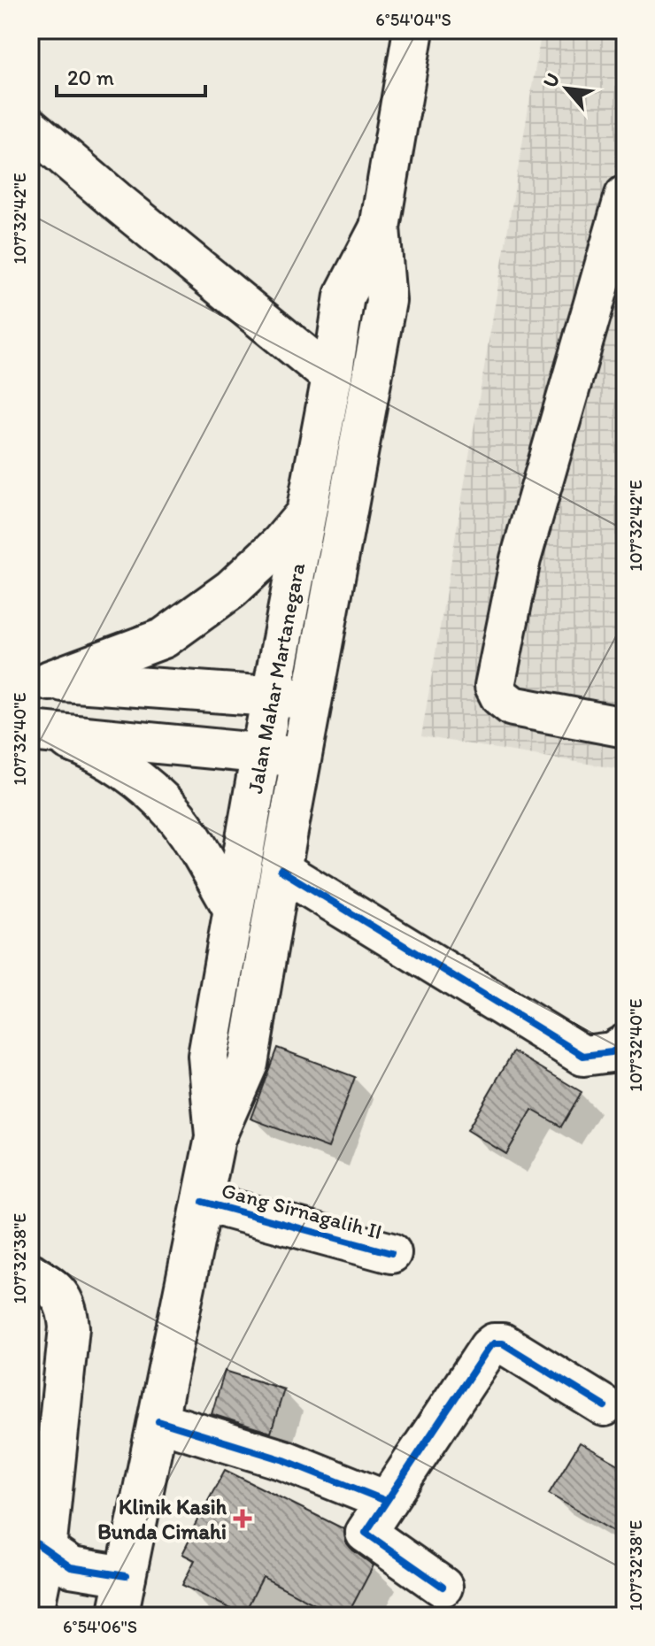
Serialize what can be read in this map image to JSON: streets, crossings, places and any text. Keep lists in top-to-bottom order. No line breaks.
{"streets":{"main road":["Jalan Mahar Martanegara","Gang Sirnagalih II"]},"crossings":[["Jalan Mahar Martanegara","Gang Sirnagalih II"]],"places":{"health":["Klinik Kasih Bunda Cimahi"]},"scale_bar":"20 m","north":"top left","coordinates":["6°54'04\"S","107°32'42\"E","107°32'40\"E","107°32'38\"E","6°54'06\"S"]}
